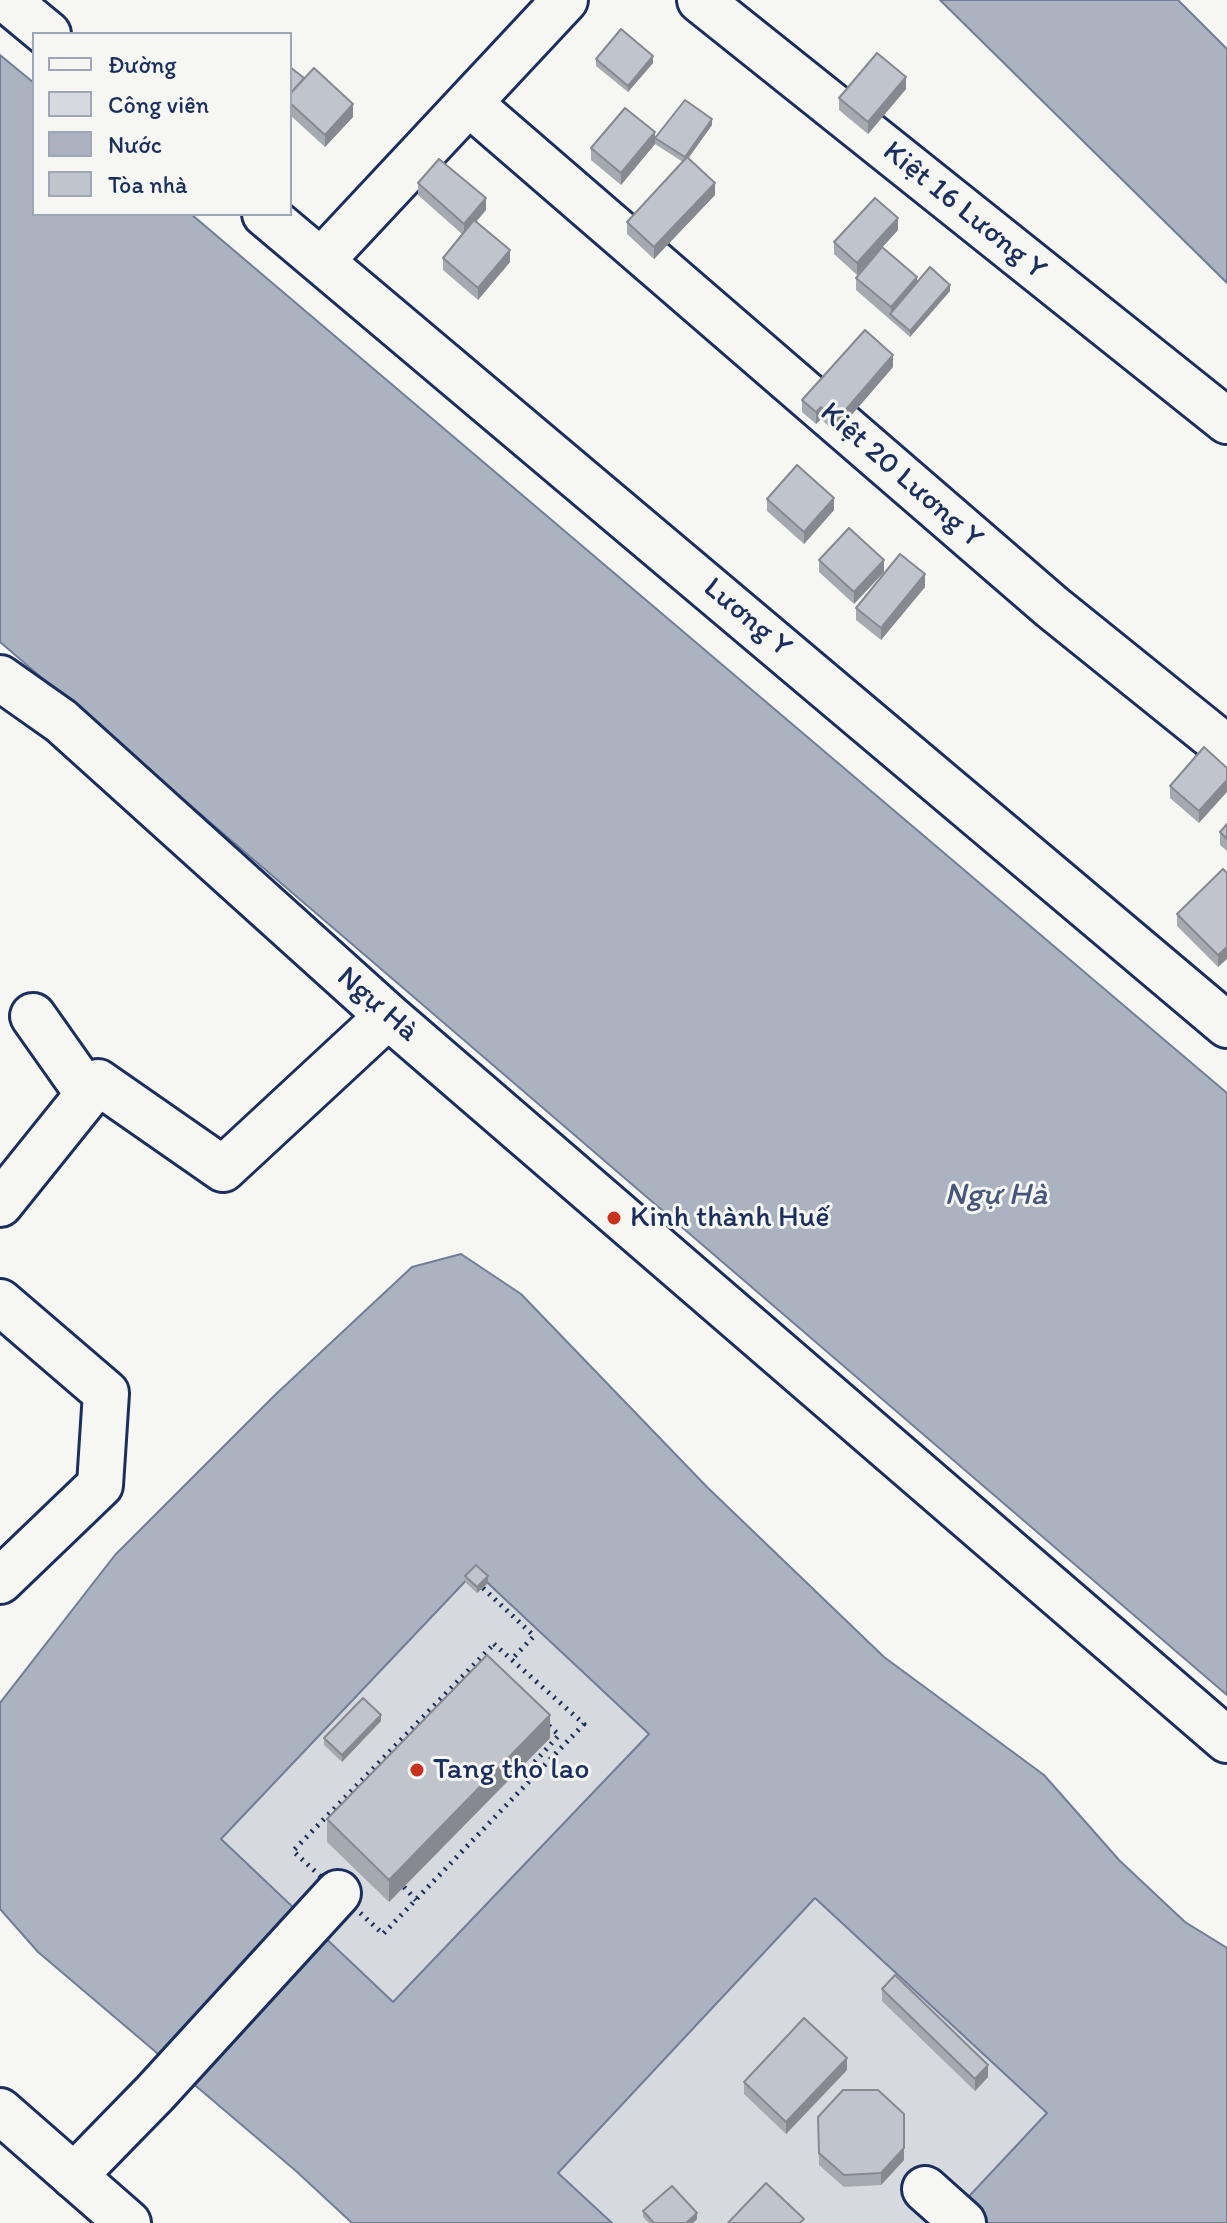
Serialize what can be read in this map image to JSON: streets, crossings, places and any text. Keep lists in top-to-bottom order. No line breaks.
{"streets":{"street":["Kiệt 16 Lương Y","Kiệt 20 Lương Y","Lương Y","Ngự Hà"]},"water":["Ngự Hà"],"places":["Kinh thành Huế","Tang tho lao"],"legend":["Đường","Công viên","Nước","Tòa nhà"]}
